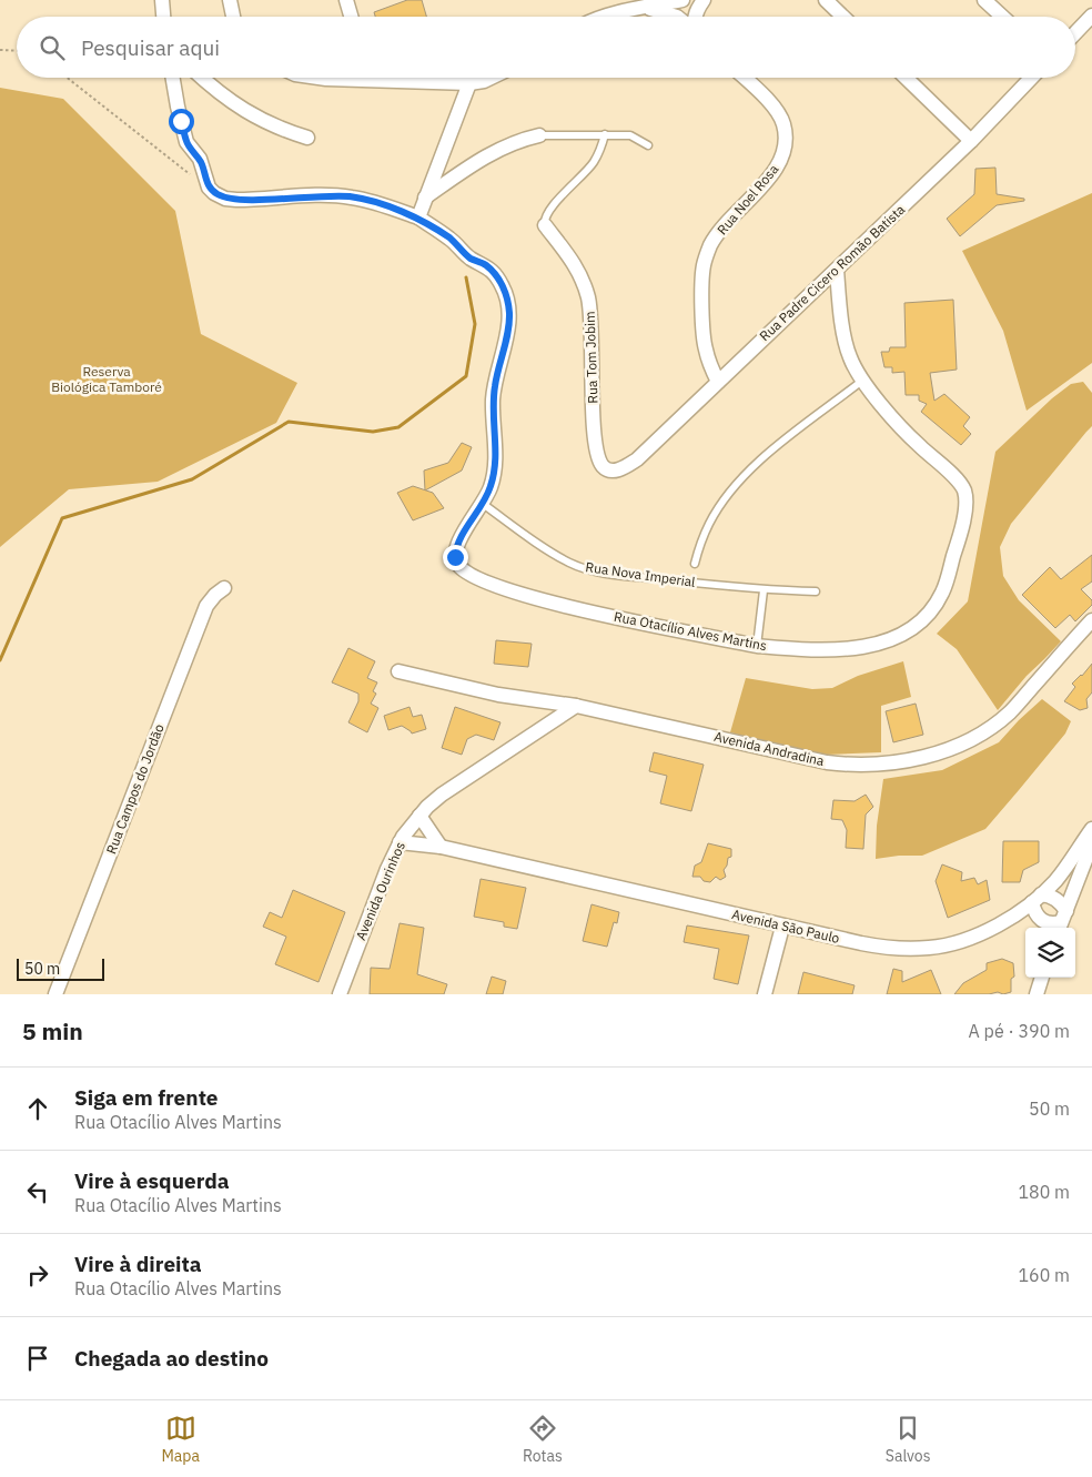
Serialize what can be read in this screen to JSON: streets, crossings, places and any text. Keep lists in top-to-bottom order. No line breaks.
{"streets":{"street":["Rua Noel Rosa","Rua Padre Cicero Romão Batista","Rua Tom Jobim","Rua Otacílio Alves Martins","Avenida Andradina","Rua Campos do Jordão","Avenida Ourinhos","Avenida São Paulo"],"lane":["Rua Nova Imperial"]},"crossings":[["Rua Noel Rosa","Rua Padre Cicero Romão Batista"],["Rua Padre Cicero Romão Batista","Rua Tom Jobim"],["Rua Padre Cicero Romão Batista","Rua Otacílio Alves Martins"],["Rua Nova Imperial","Rua Otacílio Alves Martins"],["Avenida Andradina","Avenida Ourinhos"],["Avenida Ourinhos","Avenida São Paulo"]],"parks":["Reserva Biológica Tamboré"],"scale_bar":"50 m","page":{"search":"Pesquisar aqui","scale":"50 m","heading":["5 min","A pé · 390 m"],"list":[["Siga em frente","Rua Otacílio Alves Martins","50 m"],["Vire à esquerda","Rua Otacílio Alves Martins","180 m"],["Vire à direita","Rua Otacílio Alves Martins","160 m"],"Chegada ao destino"],"nav":["Mapa","Rotas","Salvos"]}}
